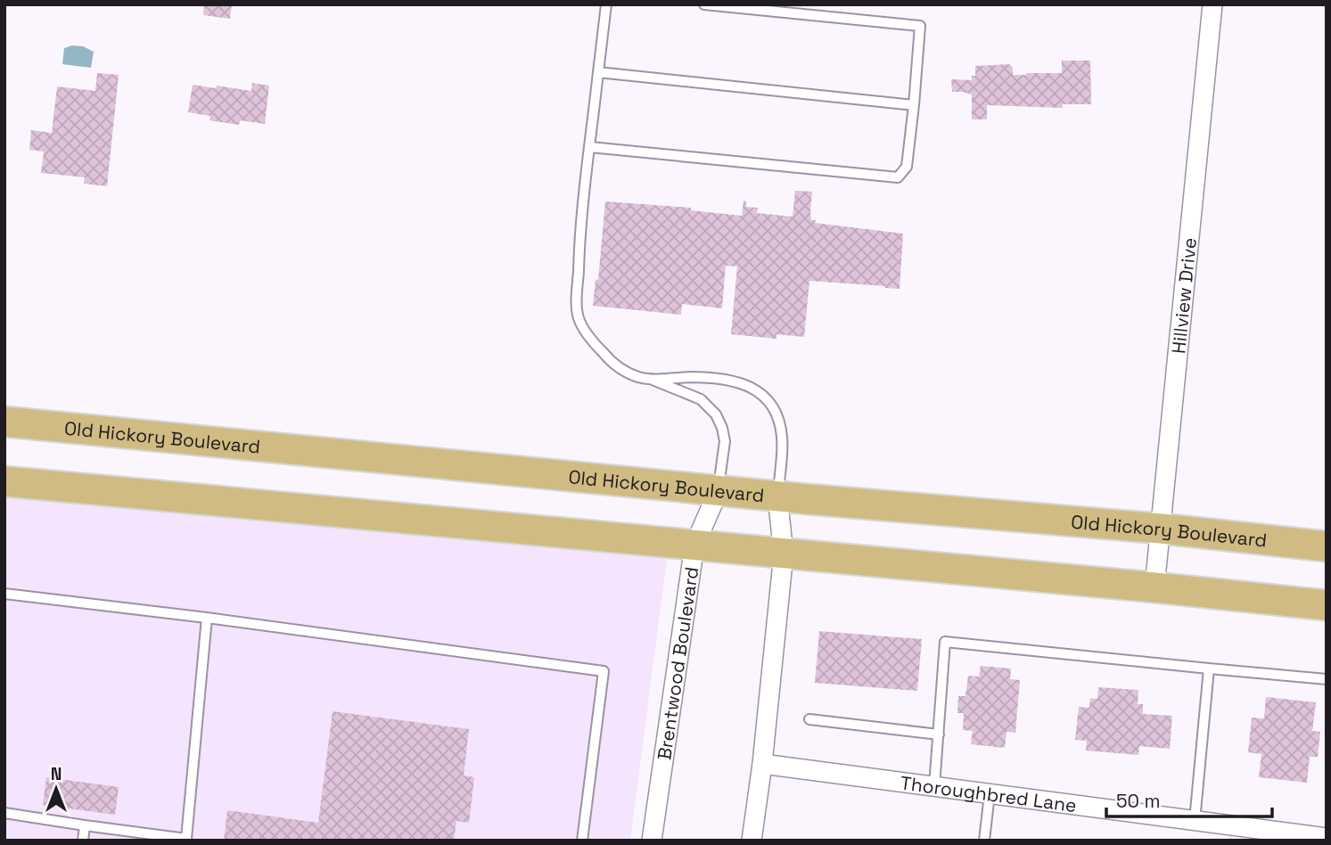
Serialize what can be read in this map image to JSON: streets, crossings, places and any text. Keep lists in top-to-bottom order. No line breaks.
{"streets":{"main road":["Old Hickory Boulevard"],"street":["Hillview Drive","Brentwood Boulevard","Thoroughbred Lane"]},"crossings":[["Hillview Drive","Old Hickory Boulevard"],["Old Hickory Boulevard","Brentwood Boulevard"]],"scale_bar":"50 m","north":"top"}
